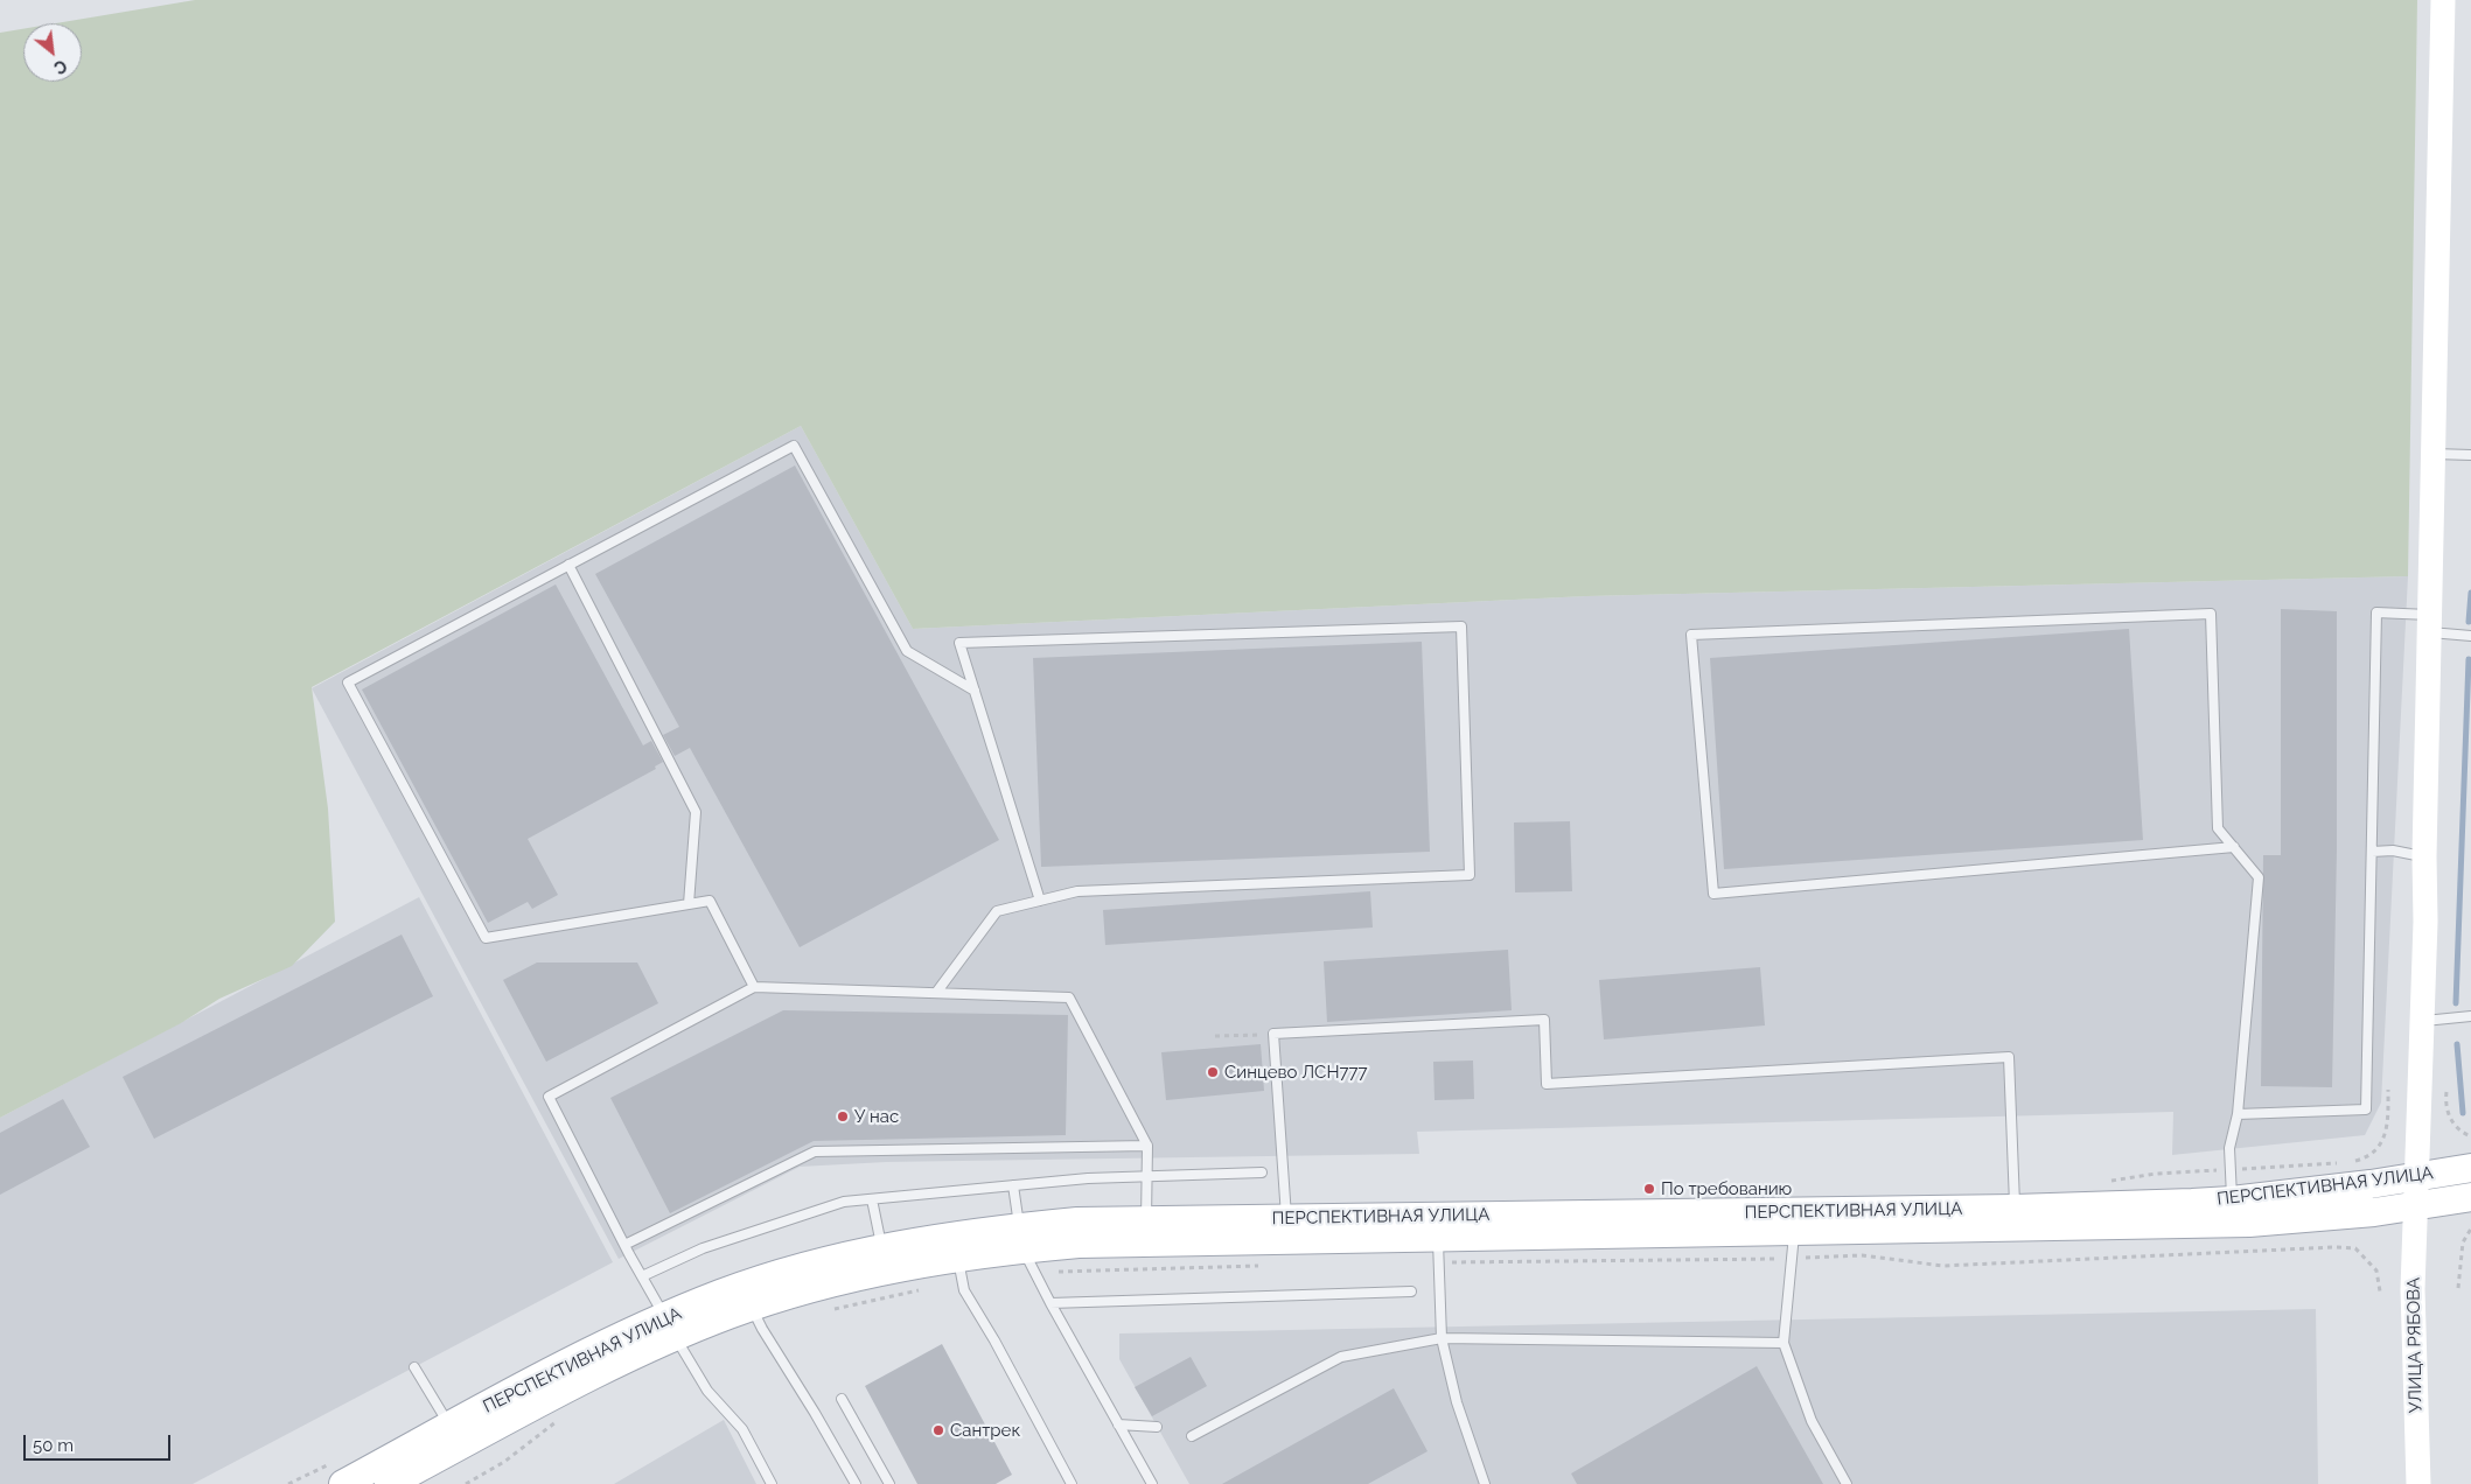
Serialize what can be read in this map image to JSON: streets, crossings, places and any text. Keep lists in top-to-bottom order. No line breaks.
{"streets":{"main road":["ПЕРСПЕКТИВНАЯ УЛИЦА","УЛИЦА РЯБОВА"]},"crossings":[["ПЕРСПЕКТИВНАЯ УЛИЦА","УЛИЦА РЯБОВА"]],"places":["Синцево ЛСН777","У нас","По требованию","Сантрек"],"scale_bar":"50 m","north":"bottom right"}
